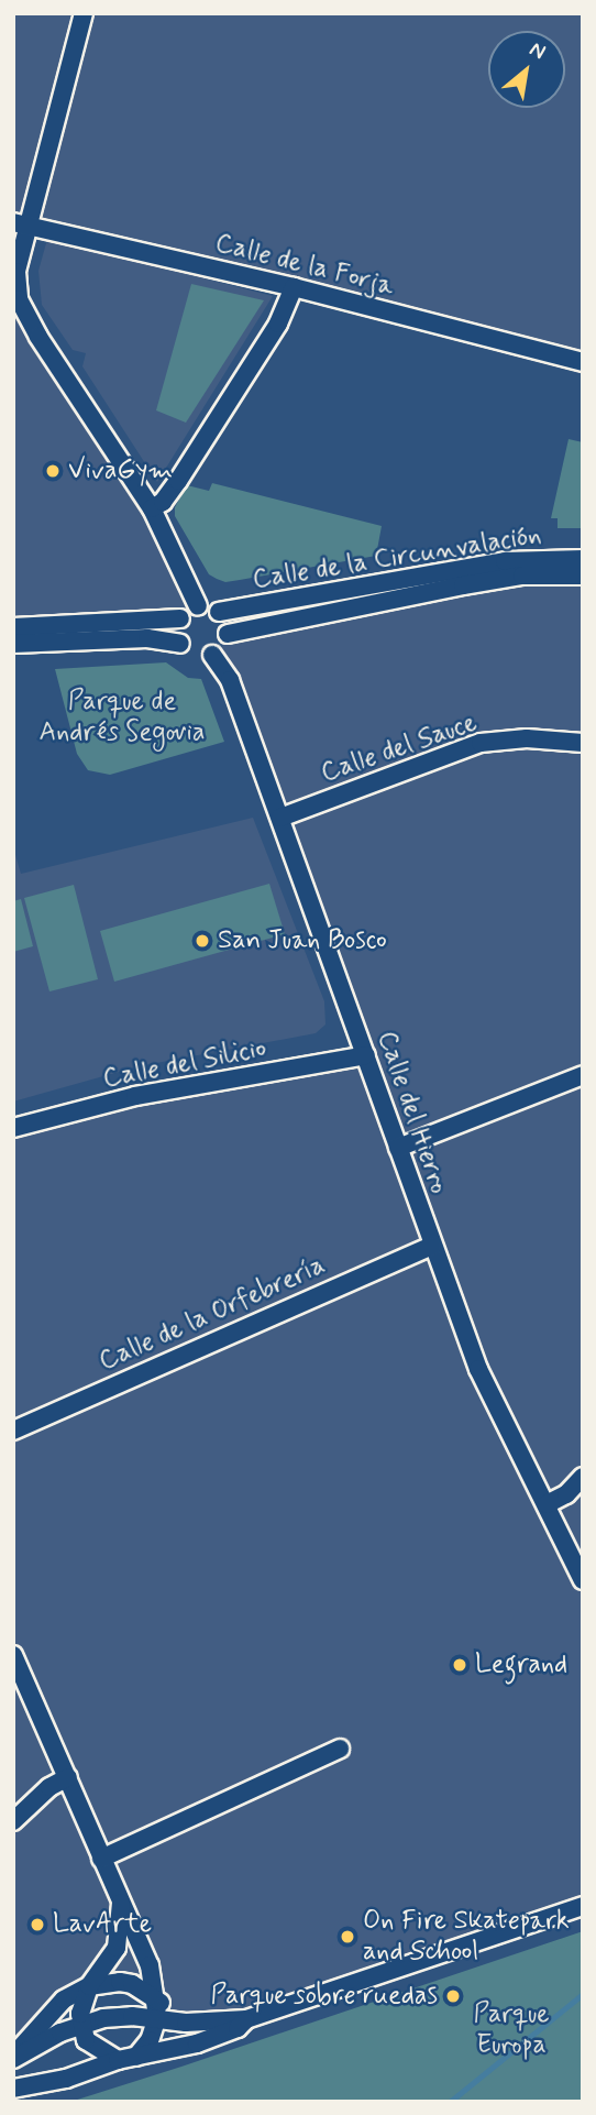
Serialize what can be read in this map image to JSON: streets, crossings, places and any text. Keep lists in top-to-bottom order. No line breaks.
{"streets":{"street":["Calle de la Forja","Calle de la Circunvalación","Calle del Sauce","Calle del Silicio","Calle del Hierro","Calle de la Orfebrería"]},"crossings":[["Calle de la Circunvalación","Calle del Hierro"],["Calle del Sauce","Calle del Hierro"],["Calle del Silicio","Calle del Hierro"],["Calle del Hierro","Calle de la Orfebrería"]],"parks":["Parque de Andrés Segovia","Parque Europa"],"places":["VivaGym","San Juan Bosco","Legrand","LavArte","On Fire Skatepark and School","Parque sobre ruedas"],"north":"top right"}
